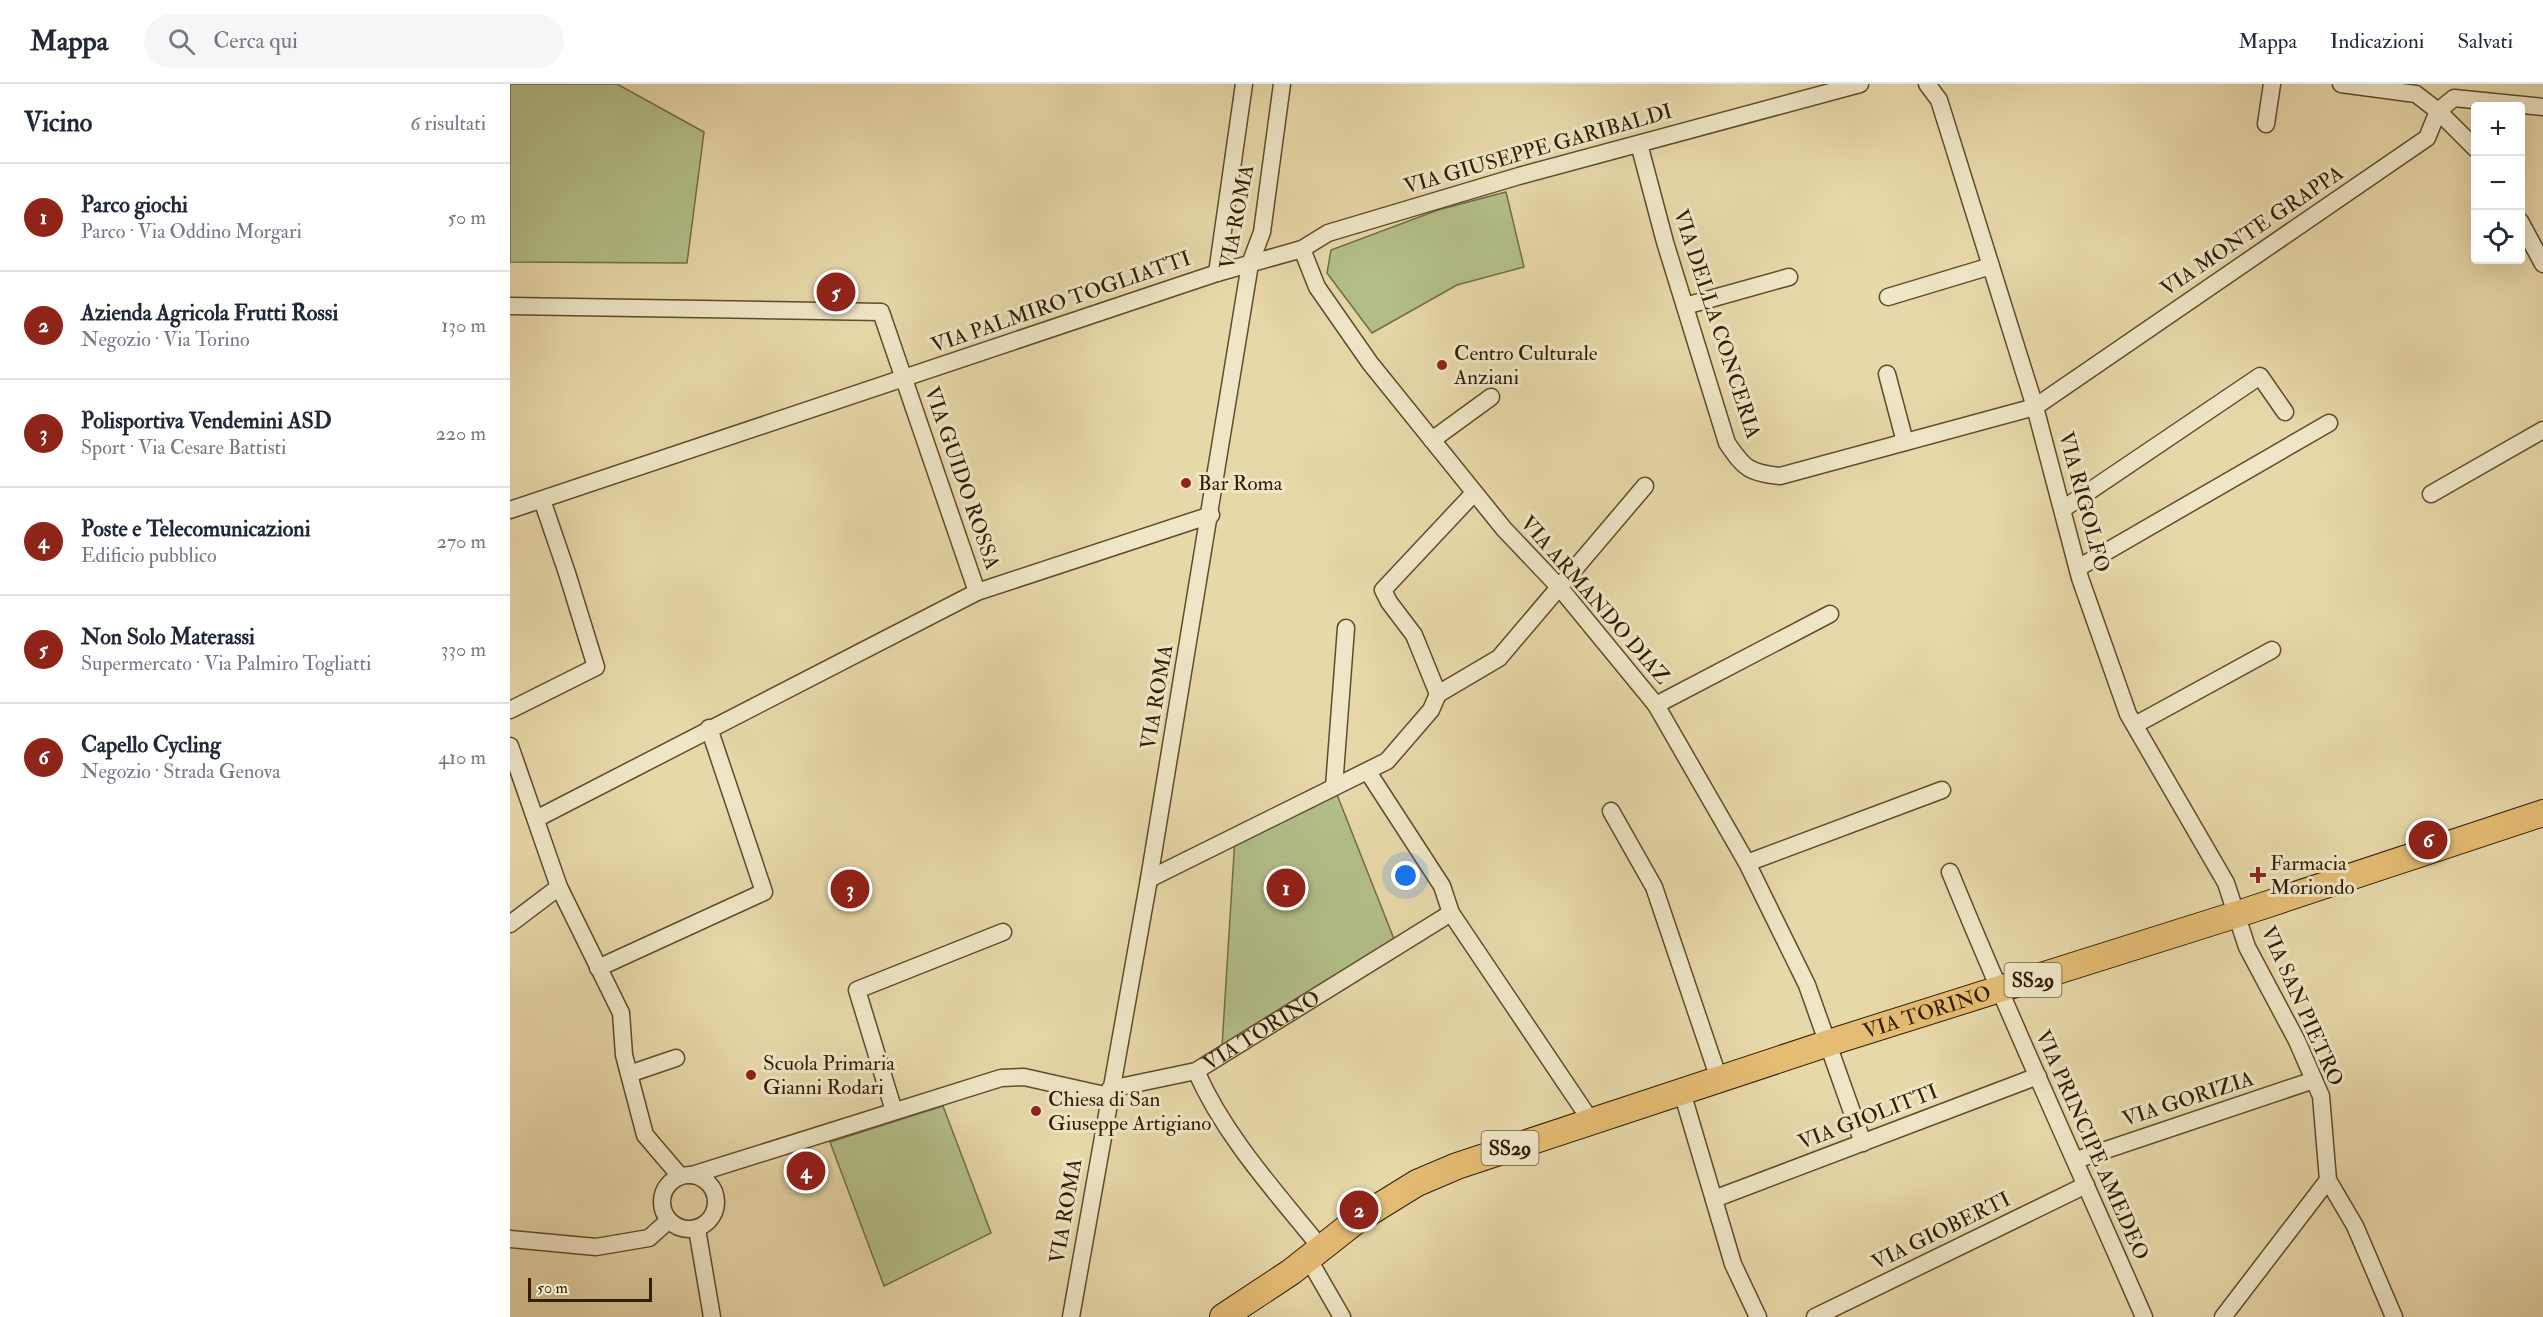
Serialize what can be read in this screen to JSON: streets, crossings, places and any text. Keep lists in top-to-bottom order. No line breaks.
{"streets":{"main road":["SS29","VIA TORINO"],"street":["VIA GIUSEPPE GARIBALDI","VIA ROMA","VIA MONTE GRAPPA","VIA PALMIRO TOGLIATTI","VIA DELLA CONCERIA","VIA GUIDO ROSSA","VIA RIGOLFO","VIA ARMANDO DIAZ","VIA SAN PIETRO","VIA GORIZIA","VIA GIOLITTI","VIA PRINCIPE AMEDEO","VIA GIOBERTI"]},"crossings":[["VIA GIUSEPPE GARIBALDI","VIA PALMIRO TOGLIATTI"],["VIA GIUSEPPE GARIBALDI","VIA DELLA CONCERIA"],["VIA GIUSEPPE GARIBALDI","VIA ARMANDO DIAZ"],["VIA ROMA","VIA PALMIRO TOGLIATTI"],["VIA MONTE GRAPPA","VIA DELLA CONCERIA"],["VIA MONTE GRAPPA","VIA RIGOLFO"],["VIA PALMIRO TOGLIATTI","VIA GUIDO ROSSA"],["VIA PALMIRO TOGLIATTI","VIA ARMANDO DIAZ"],["VIA DELLA CONCERIA","VIA RIGOLFO"],["VIA RIGOLFO","SS29"],["VIA RIGOLFO","VIA SAN PIETRO"],["VIA RIGOLFO","VIA TORINO"],["VIA ARMANDO DIAZ","VIA TORINO"],["VIA ARMANDO DIAZ","VIA GIOLITTI"],["SS29","VIA SAN PIETRO"],["SS29","VIA TORINO"],["VIA SAN PIETRO","VIA TORINO"],["VIA SAN PIETRO","VIA GORIZIA"],["VIA TORINO","VIA PRINCIPE AMEDEO"],["VIA GORIZIA","VIA PRINCIPE AMEDEO"],["VIA GIOLITTI","VIA PRINCIPE AMEDEO"],["VIA PRINCIPE AMEDEO","VIA GIOBERTI"]],"places":{"other":["Centro Culturale Anziani","Bar Roma","Scuola Primaria Gianni Rodari","Chiesa di San Giuseppe Artigiano"],"health":["Farmacia Moriondo"]},"scale_bar":"50 m","page":{"header":"Mappa","search":"Cerca qui","nav":["Mappa","Indicazioni","Salvati"],"heading":["Vicino","6 risultati"],"map_buttons":["+","−"],"list":[{"mark":"1","name":"Parco giochi","note":"Parco · Via Oddino Morgari","value":"50 m"},{"mark":"2","name":"Azienda Agricola Frutti Rossi","note":"Negozio · Via Torino","value":"130 m"},{"mark":"3","name":"Polisportiva Vendemini ASD","note":"Sport · Via Cesare Battisti","value":"220 m"},{"mark":"4","name":"Poste e Telecomunicazioni","note":"Edificio pubblico","value":"270 m"},{"mark":"5","name":"Non Solo Materassi","note":"Supermercato · Via Palmiro Togliatti","value":"330 m"},{"mark":"6","name":"Capello Cycling","note":"Negozio · Strada Genova","value":"410 m"}],"pins":["5","6","1","3","4","2"],"scale":"50 m"}}
